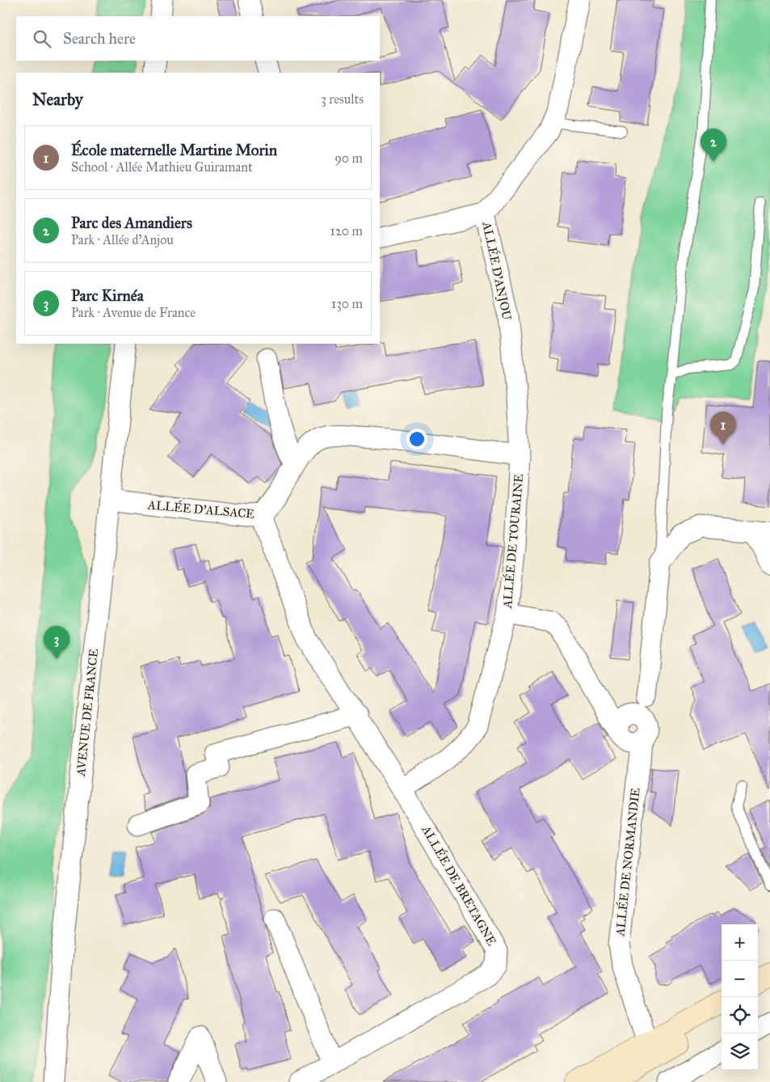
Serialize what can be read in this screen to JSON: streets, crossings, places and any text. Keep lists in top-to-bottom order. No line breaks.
{"streets":{"street":["ALLÉE D'ANJOU","ALLÉE D'ALSACE","ALLÉE DE TOURAINE","AVENUE DE FRANCE","ALLÉE DE NORMANDIE","ALLÉE DE BRETAGNE"]},"crossings":[["ALLÉE D'ANJOU","ALLÉE DE TOURAINE"],["ALLÉE D'ALSACE","ALLÉE DE TOURAINE"],["ALLÉE D'ALSACE","AVENUE DE FRANCE"],["ALLÉE D'ALSACE","ALLÉE DE BRETAGNE"],["ALLÉE DE TOURAINE","ALLÉE DE BRETAGNE"]],"page":{"search":"Search here","heading":["Nearby","3 results"],"list":[{"mark":"1","name":"École maternelle Martine Morin","note":"School · Allée Mathieu Guiramant","value":"90 m"},{"mark":"2","name":"Parc des Amandiers","note":"Park · Allée d'Anjou","value":"120 m"},{"mark":"3","name":"Parc Kirnéa","note":"Park · Avenue de France","value":"130 m"}],"pins":["2","1","3"],"map_buttons":["+","−"]}}
